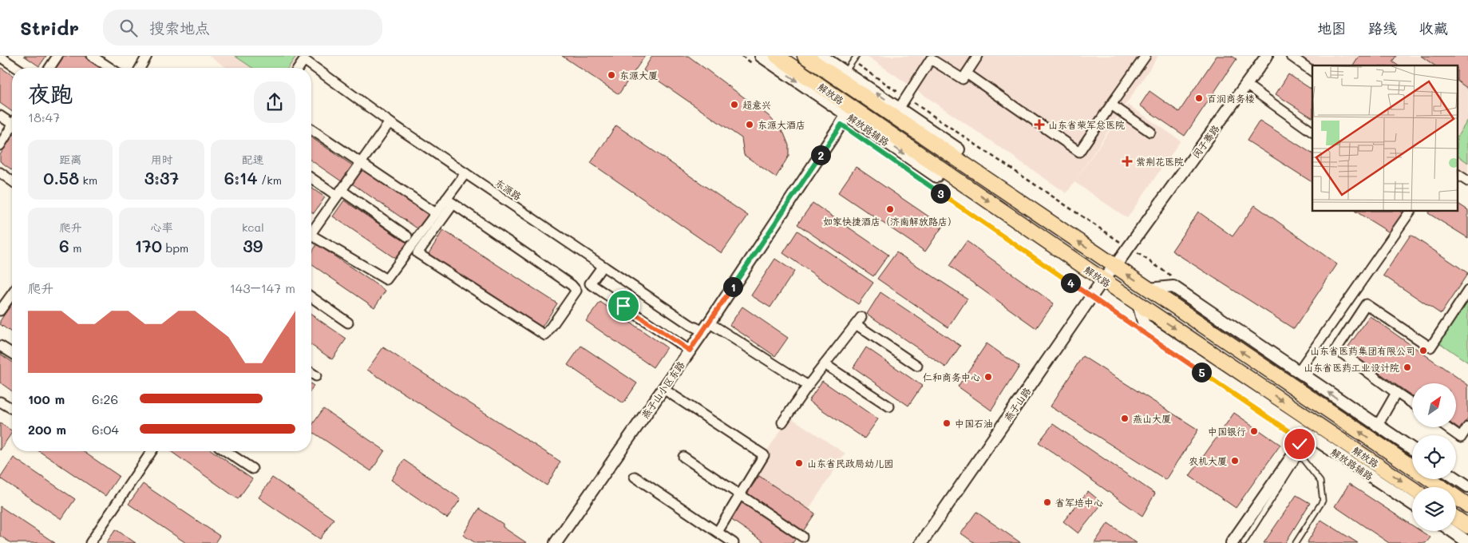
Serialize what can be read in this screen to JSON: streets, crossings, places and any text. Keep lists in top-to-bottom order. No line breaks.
{"streets":{"main road":["解放路"],"street":["解放路辅路","闵子骞路","东源路","燕子山小区东路","燕子山路"]},"crossings":[["解放路","解放路辅路"],["解放路","闵子骞路"],["解放路","燕子山路"],["解放路辅路","燕子山小区东路"],["闵子骞路","燕子山路"],["东源路","燕子山小区东路"]],"places":{"other":["东源大厦","百润商务楼","超意兴","东源大酒店","如家快捷酒店（济南解放路店）","山东省医药集团有限公司","山东省医药工业设计院","仁和商务中心","燕山大厦","中国石油","中国银行","农机大厦","山东省民政局幼儿园","省军培中心"],"health":["山东省荣军总医院","紫荆花医院"]},"north":"top right","page":{"header":"Stridr","search":"搜索地点","nav":["地图","路线","收藏"],"heading":["夜跑","18:47"],"stats":[["距离","0.58 km"],["用时","3:37"],["配速","6:14 /km"],["爬升","6 m"],["心率","170 bpm"],["kcal","39"]],"pins":["2","3","4","1","5"],"chart":["爬升","143–147 m"],"list":[{"name":"100 m","note":"6:26"},{"name":"200 m","note":"6:04"}]}}
